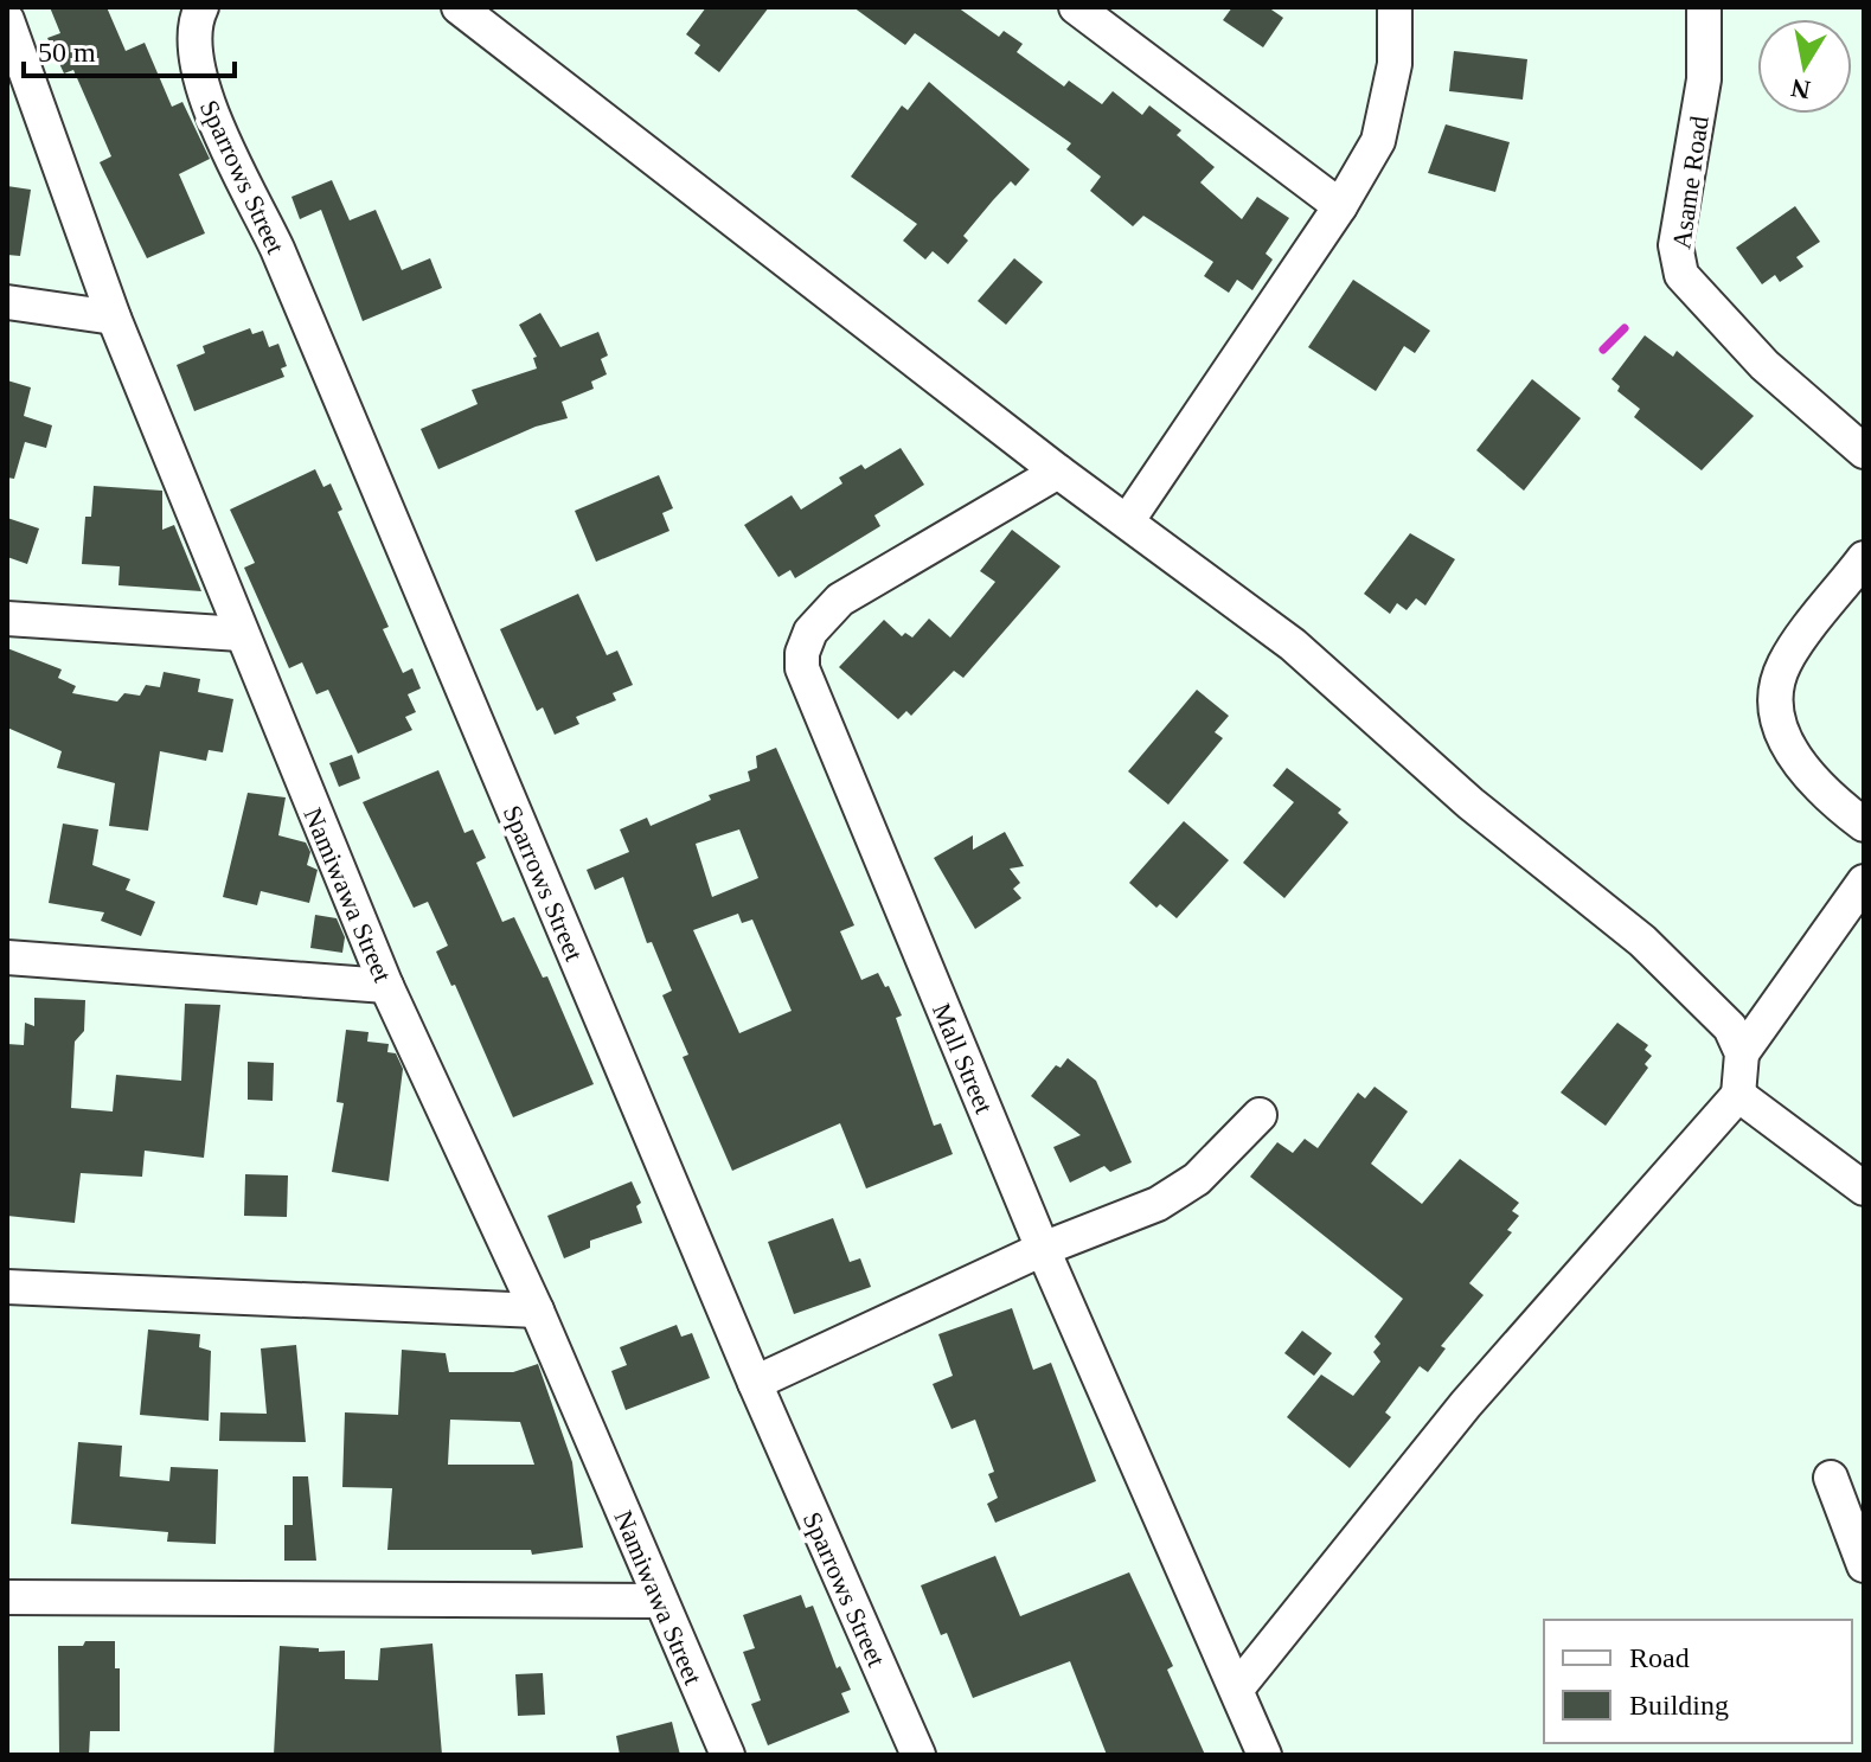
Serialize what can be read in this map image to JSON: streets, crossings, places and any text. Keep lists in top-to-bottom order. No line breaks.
{"streets":{"street":["Sparrows Street","Asame Road","Namiwawa Street","Mall Street"]},"legend":["Road","Building"],"scale_bar":"50 m","north":"bottom"}
